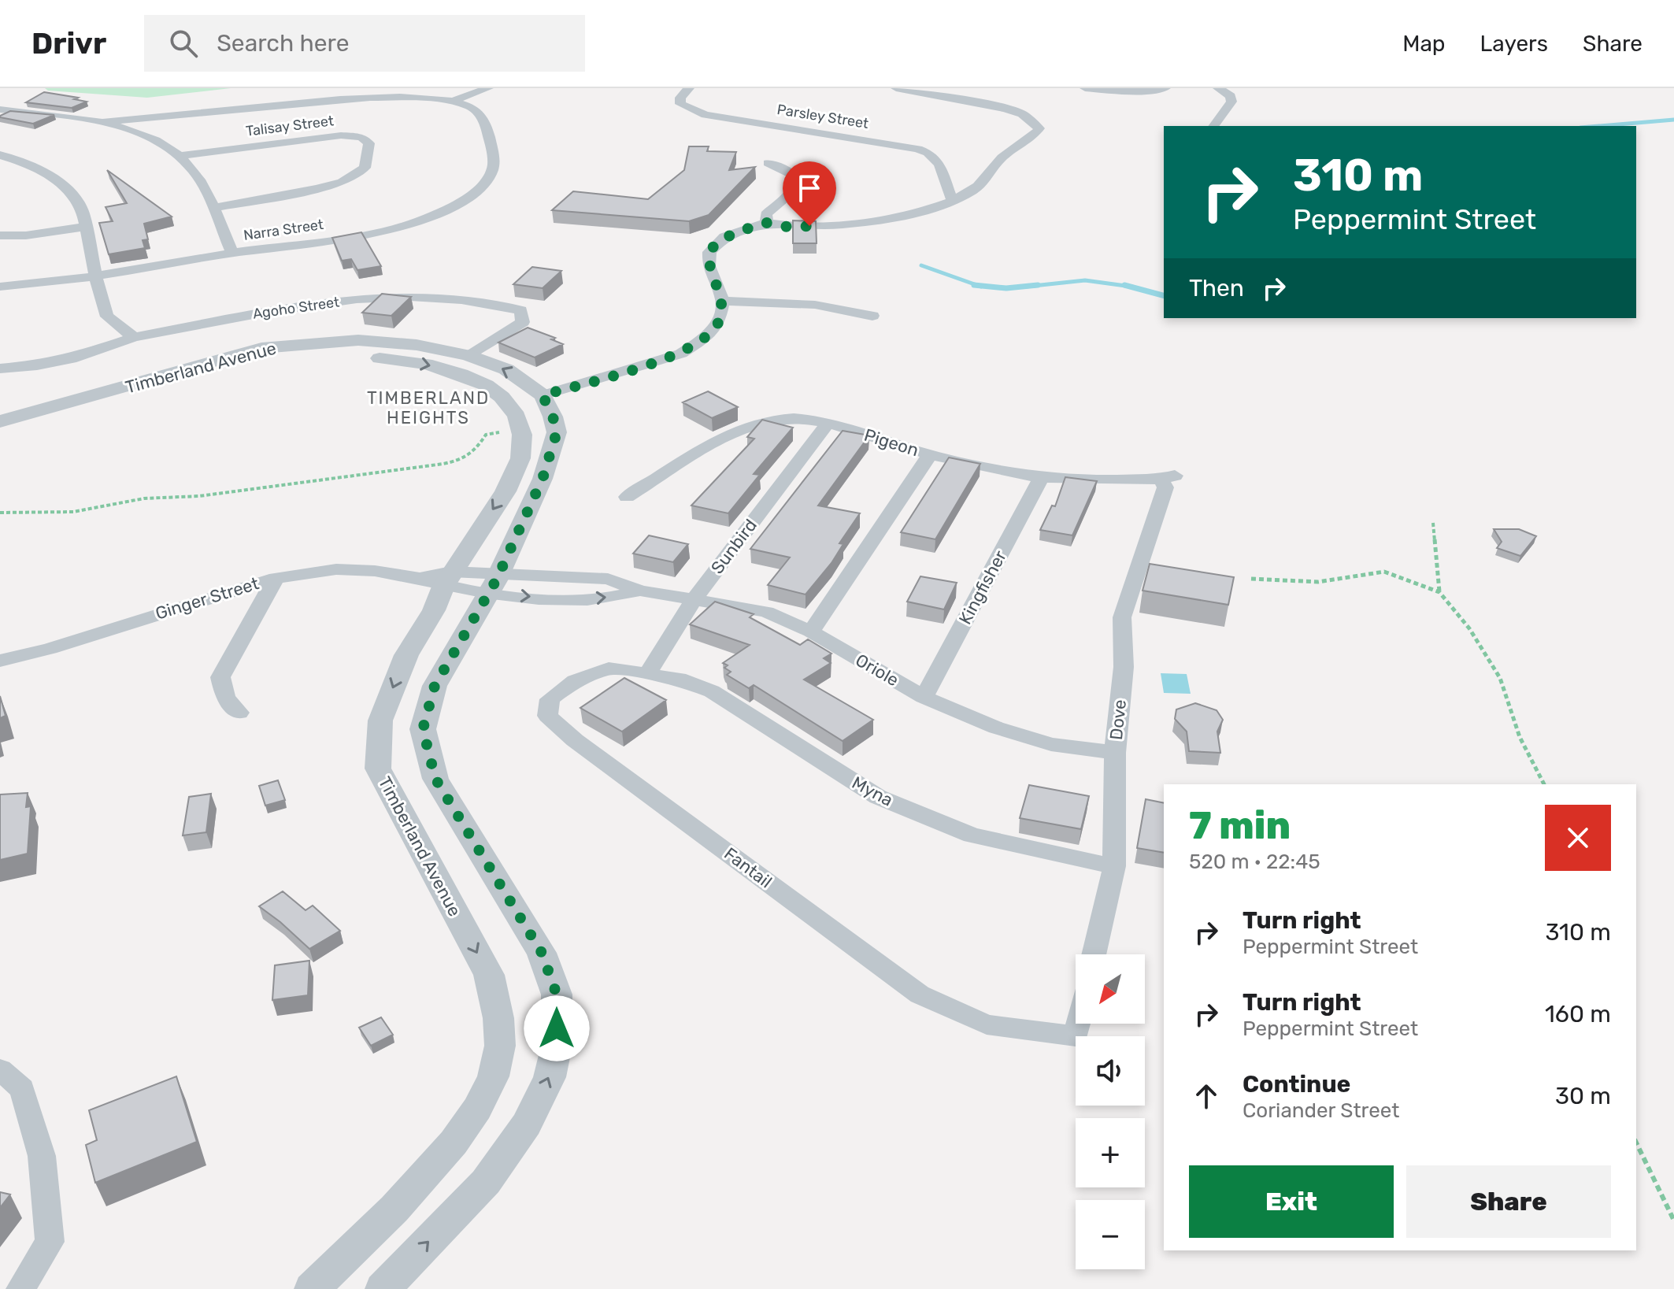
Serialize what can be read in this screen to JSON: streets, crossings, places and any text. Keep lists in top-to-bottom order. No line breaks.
{"streets":{"street":["Parsley Street","Talisay Street","Narra Street","Agoho Street","Timberland Avenue","Pigeon","Sunbird","Kingfisher","Ginger Street","Oriole","Dove","Myna","Fantail"]},"crossings":[["Agoho Street","Timberland Avenue"],["Timberland Avenue","Ginger Street"],["Pigeon","Sunbird"],["Pigeon","Kingfisher"],["Pigeon","Dove"],["Sunbird","Oriole"],["Sunbird","Myna"],["Sunbird","Fantail"],["Kingfisher","Oriole"],["Ginger Street","Oriole"],["Oriole","Dove"],["Dove","Myna"],["Myna","Fantail"]],"districts":["TIMBERLAND HEIGHTS"],"north":"bottom left","page":{"header":"Drivr","search":"Search here","nav":["Map","Layers","Share"],"turn":["310 m","Peppermint Street"],"then":"Then","heading":["7 min","520 m · 22:45"],"list":[{"name":"Turn right","note":"Peppermint Street","value":"310 m"},{"name":"Turn right","note":"Peppermint Street","value":"160 m"},{"name":"Continue","note":"Coriander Street","value":"30 m"}],"map_buttons":["+","−"],"buttons":["Exit","Share"]}}
